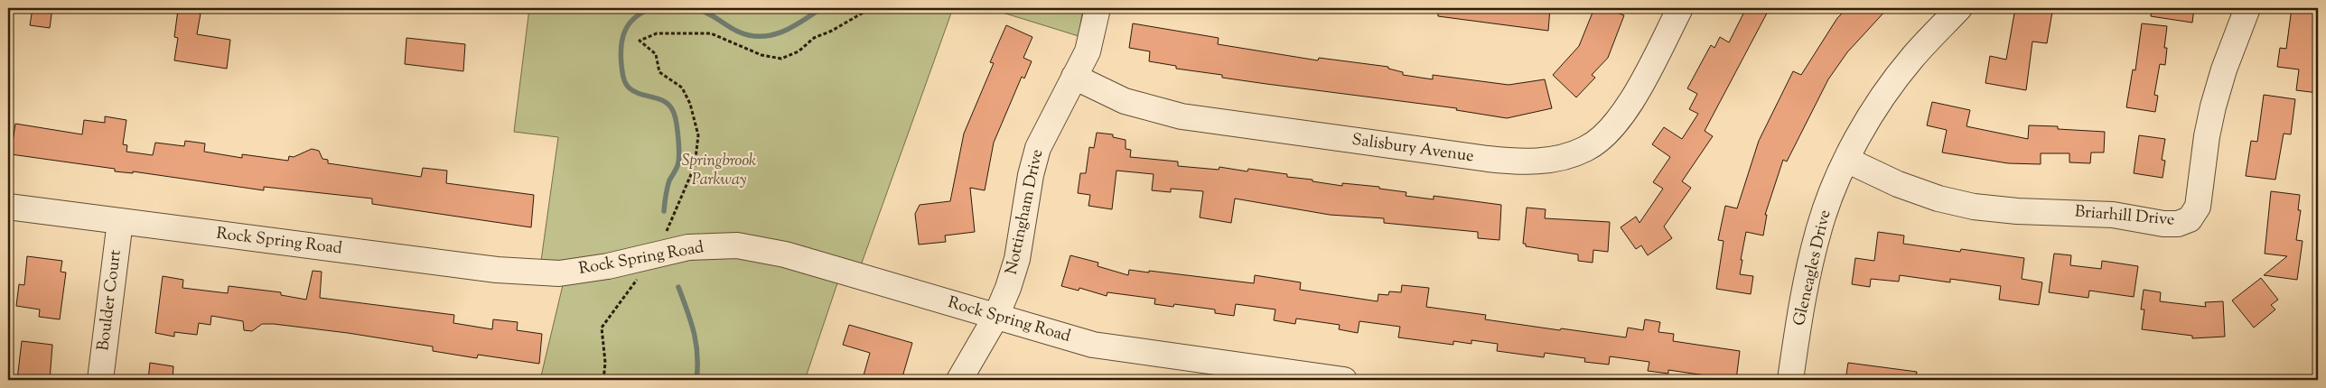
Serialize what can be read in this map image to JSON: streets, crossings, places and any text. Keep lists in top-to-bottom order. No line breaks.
{"streets":{"street":["Salisbury Avenue","Nottingham Drive","Briarhill Drive","Rock Spring Road","Gleneagles Drive","Boulder Court"]},"crossings":[["Salisbury Avenue","Nottingham Drive"],["Nottingham Drive","Rock Spring Road"],["Briarhill Drive","Gleneagles Drive"],["Rock Spring Road","Boulder Court"]],"parks":["Springbrook Parkway"]}
